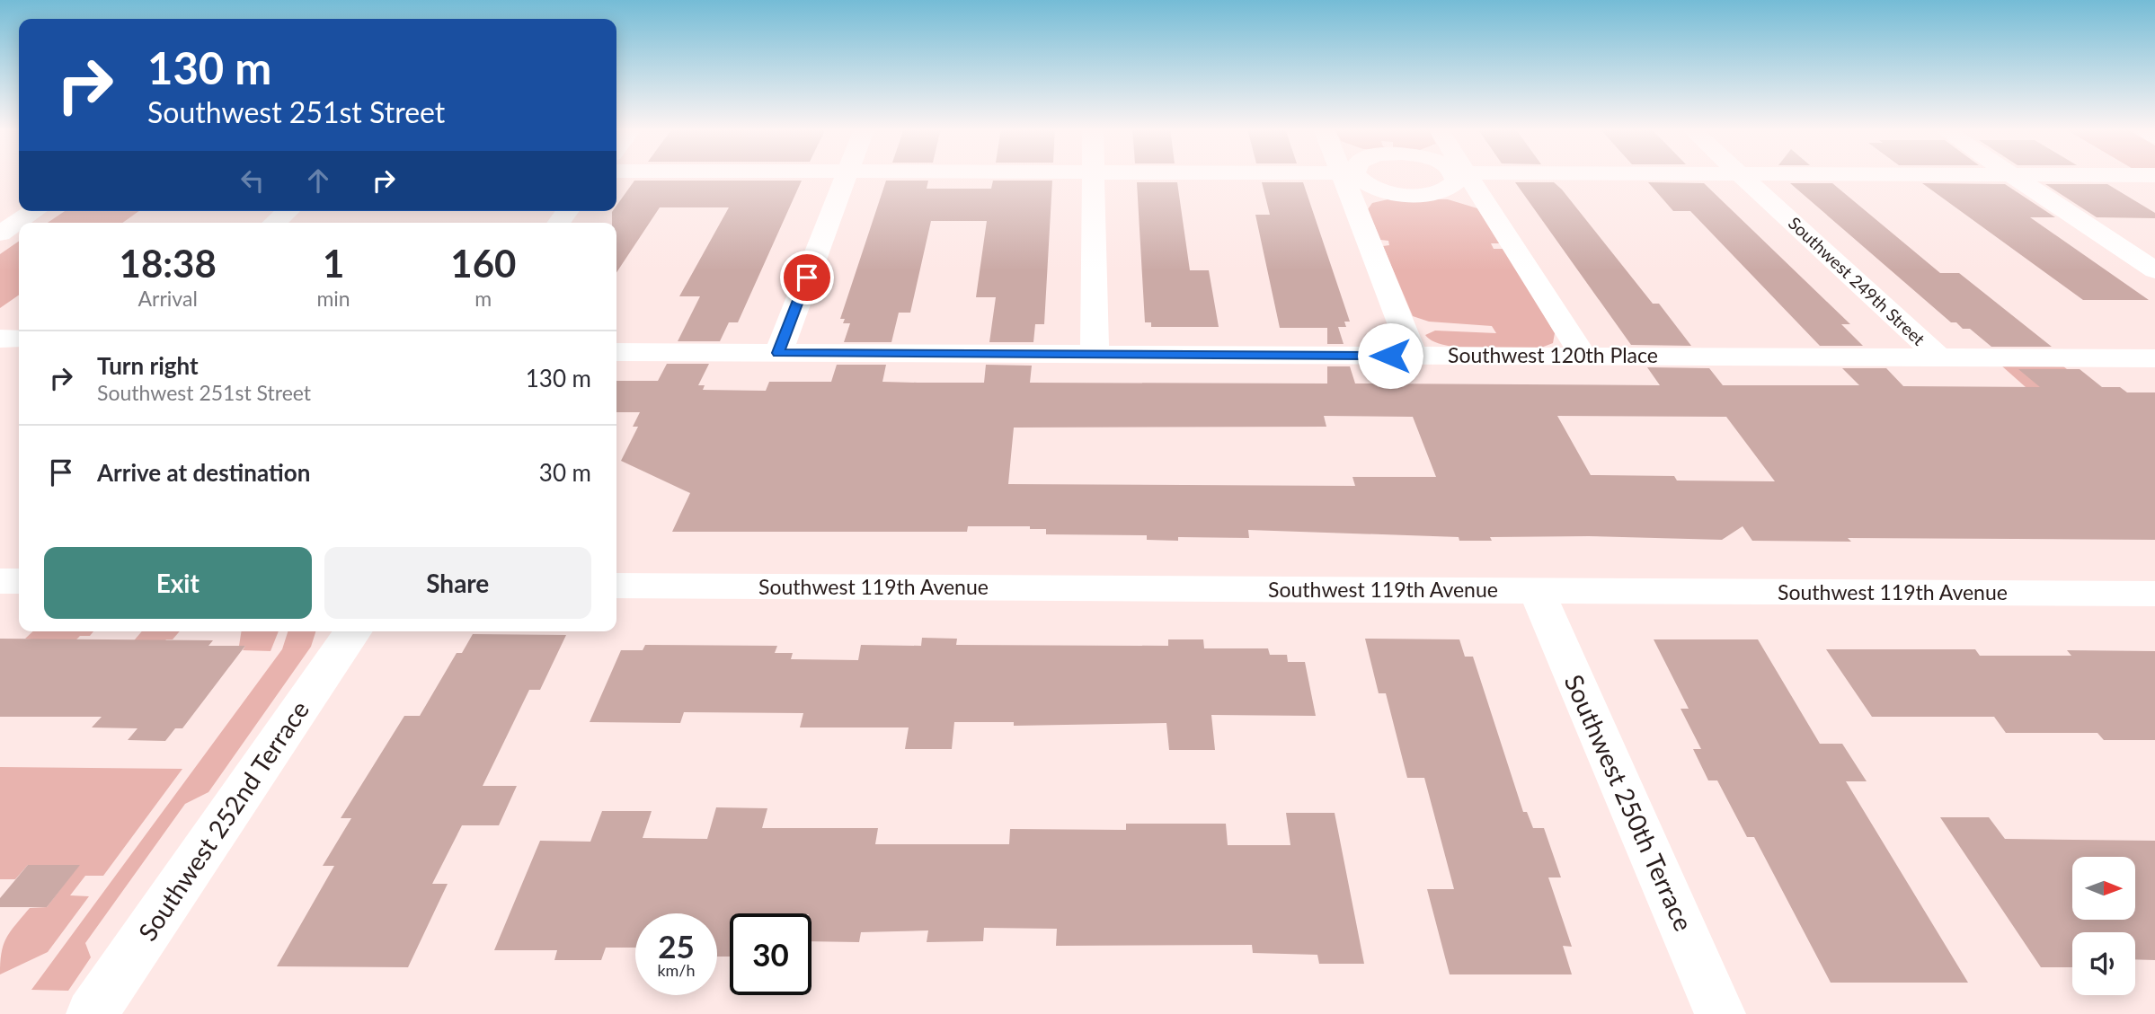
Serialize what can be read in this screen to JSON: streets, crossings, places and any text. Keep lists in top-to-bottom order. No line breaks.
{"streets":{"street":["Southwest 249th Street","Southwest 120th Place","Southwest 119th Avenue","Southwest 250th Terrace","Southwest 252nd Terrace"]},"crossings":[["Southwest 249th Street","Southwest 120th Place"],["Southwest 119th Avenue","Southwest 250th Terrace"]],"north":"right","page":{"turn":["130 m","Southwest 251st Street"],"eta":["18:38","Arrival","1","min","160","m"],"list":[{"name":"Turn right","note":"Southwest 251st Street","value":"130 m"},{"name":"Arrive at destination","value":"30 m"}],"buttons":["Exit","Share"],"speed":"25 km/h","limit":"30"}}
